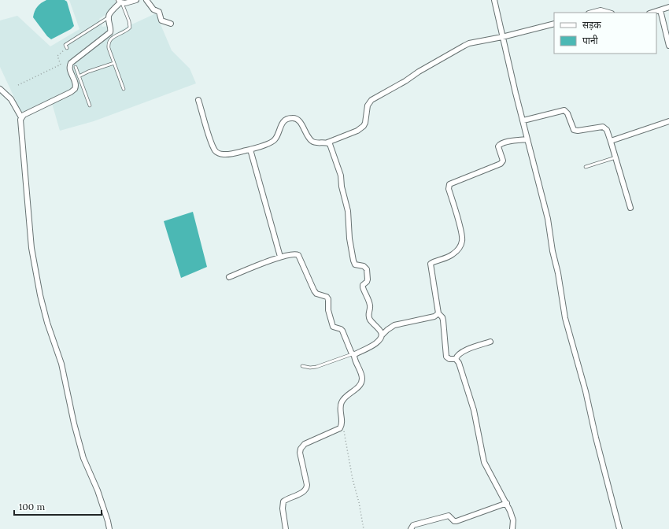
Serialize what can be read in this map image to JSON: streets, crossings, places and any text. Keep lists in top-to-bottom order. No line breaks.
{"legend":["सड़क","पानी"],"scale_bar":"100 m"}
